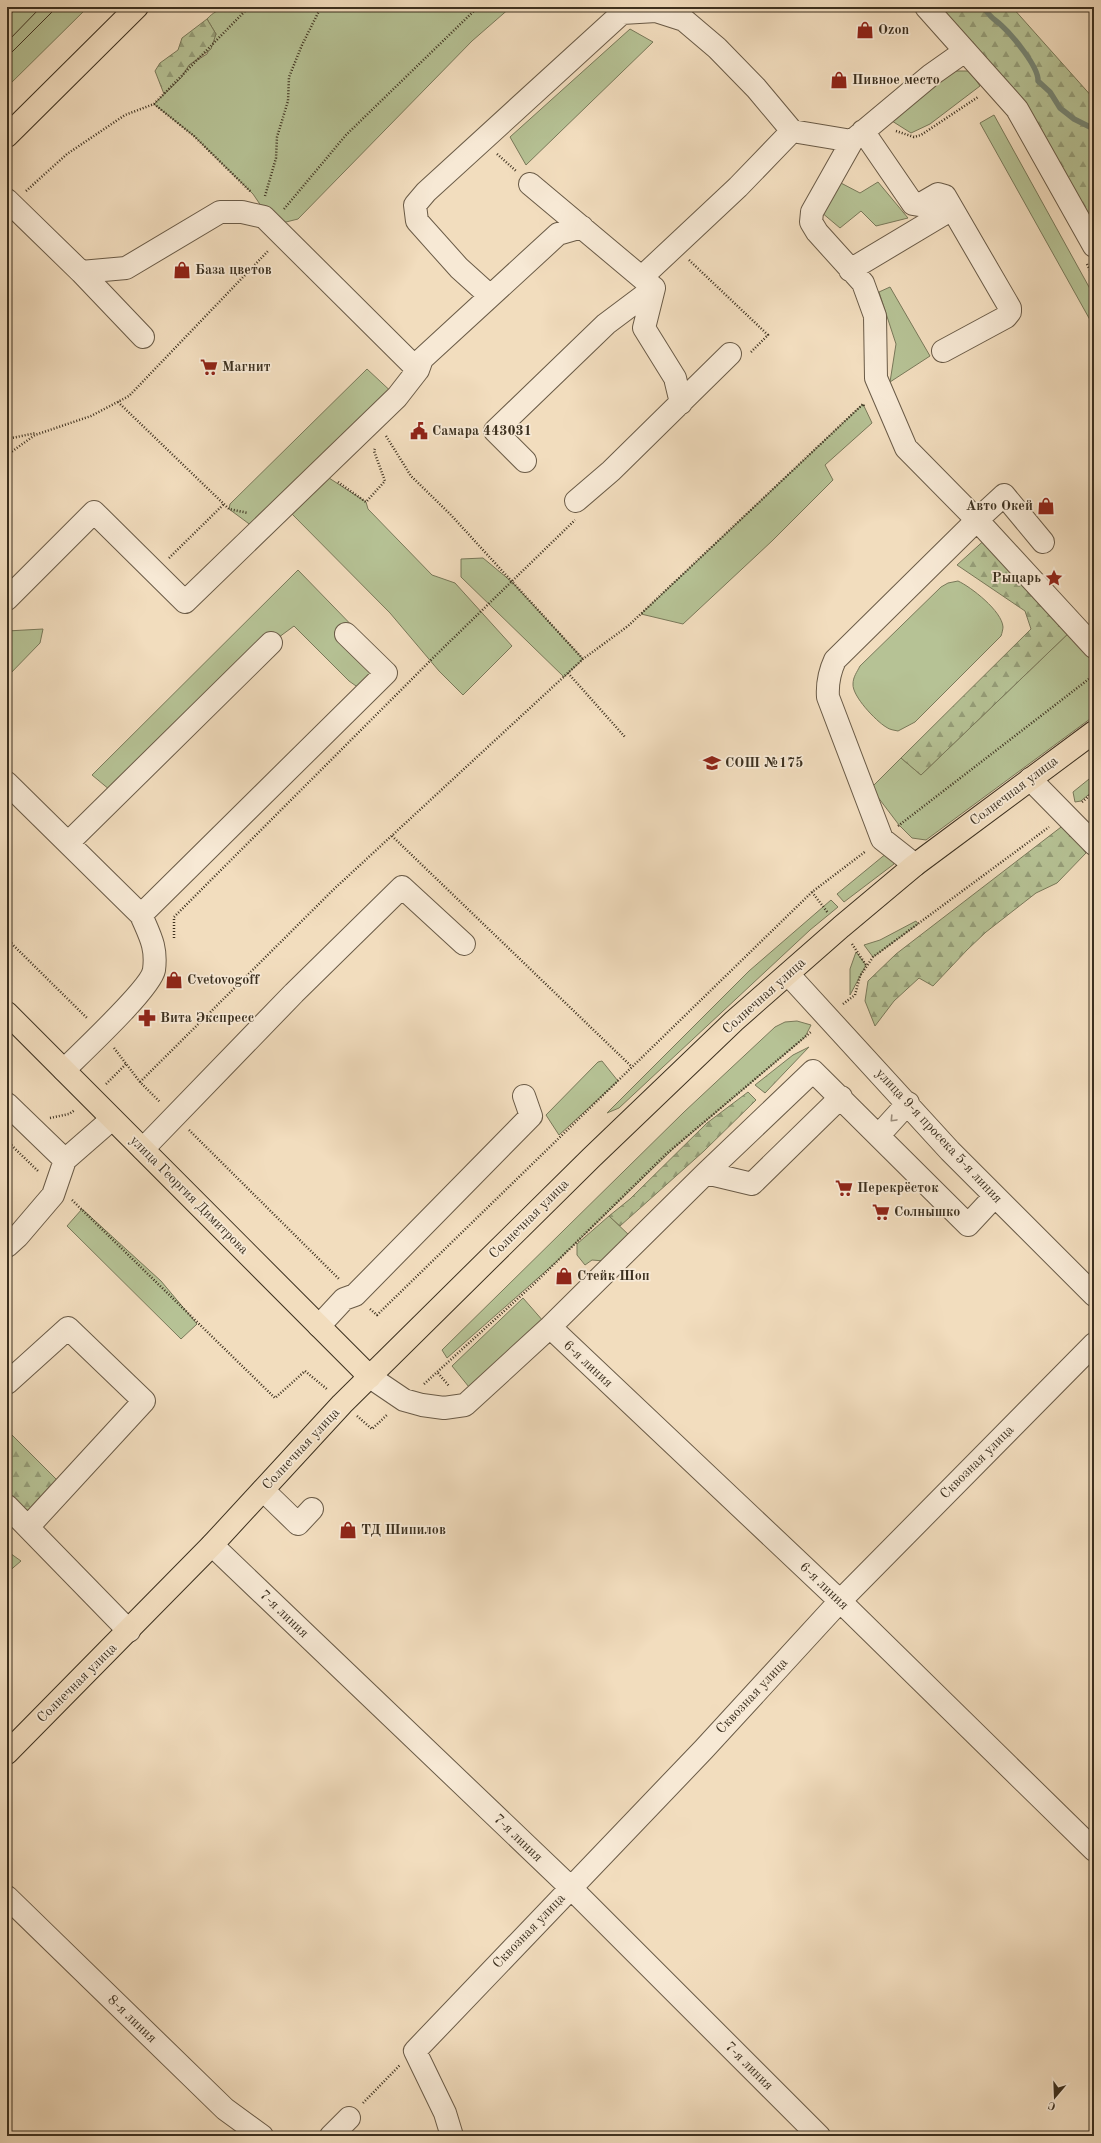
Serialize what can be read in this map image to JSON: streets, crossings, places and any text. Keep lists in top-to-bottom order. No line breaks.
{"streets":{"main road":["Солнечная улица","улица Георгия Димитрова"],"street":["улица 9-я просека 5-я линия","6-я линия","Сквозная улица","7-я линия","8-я линия"]},"crossings":[["Солнечная улица","улица 9-я просека 5-я линия"],["Солнечная улица","улица Георгия Димитрова"],["Солнечная улица","7-я линия"],["6-я линия","Сквозная улица"],["Сквозная улица","7-я линия"]],"places":{"shop":["Ozon","Пивное место","База цветов","Авто Окей","Cvetovogoff","Стейк Шоп","ТД Шипилов"],"supermarket":["Магнит","Перекрёсток","Солнышко"],"public building":["Самара 443031"],"place":["Рыцарь"],"school or university":["СОШ №175"],"pharmacy":["Вита Экспресс"]},"north":"bottom"}
